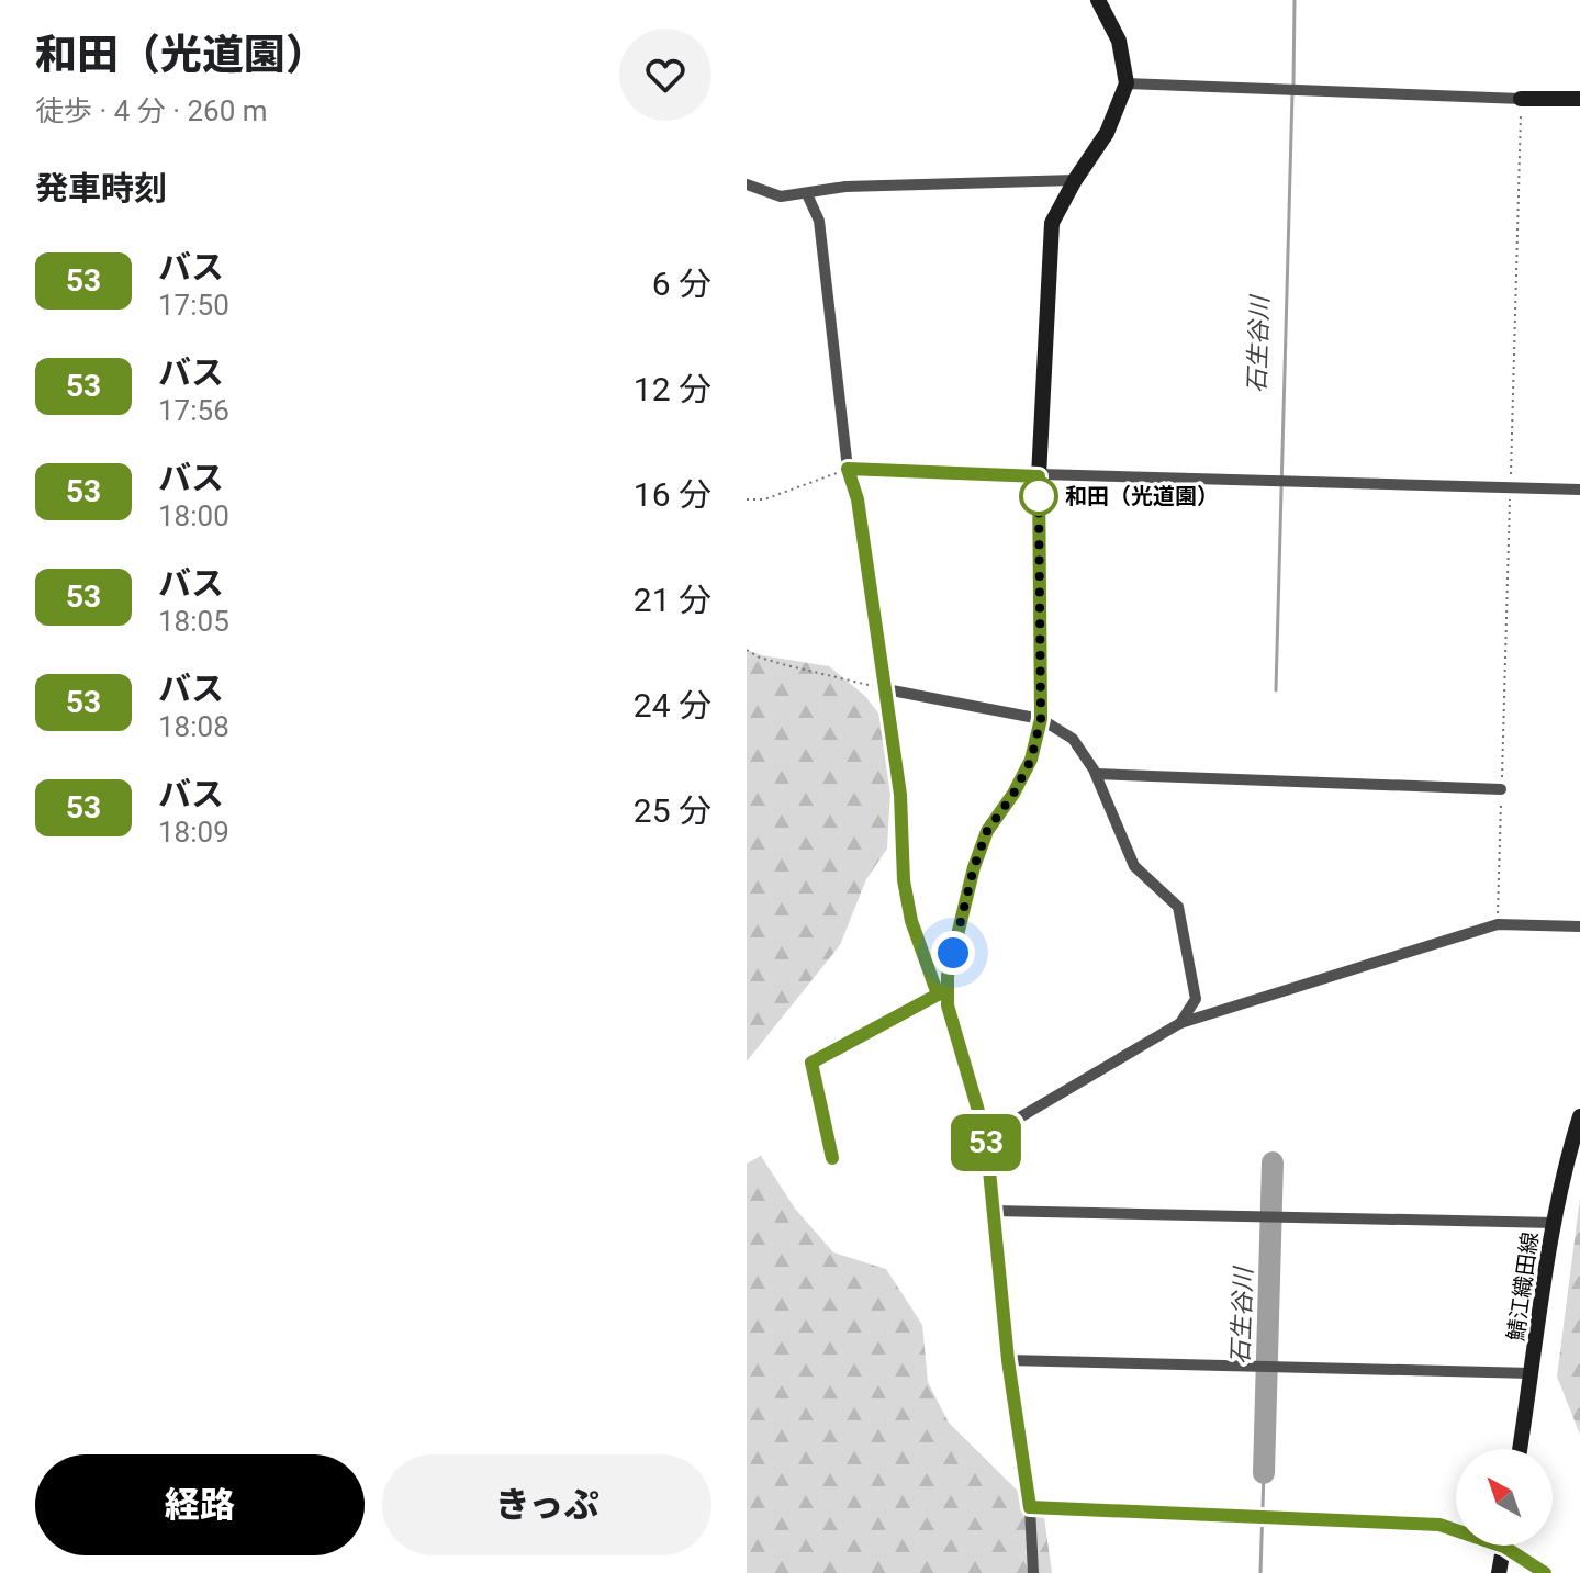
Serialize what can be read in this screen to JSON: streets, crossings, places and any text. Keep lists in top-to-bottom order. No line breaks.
{"streets":{"street":["鯖江織田線"]},"water":["石生谷川"],"places":["和田（光道園）"],"lines":["bus line 53"],"north":"top left","page":{"heading":[["和田（光道園）","徒歩 · 4 分 · 260 m"],"発車時刻"],"on_map":"53","list":[{"mark":"53","name":"バス","note":"17:50","value":"6 分"},{"mark":"53","name":"バス","note":"17:56","value":"12 分"},{"mark":"53","name":"バス","note":"18:00","value":"16 分"},{"mark":"53","name":"バス","note":"18:05","value":"21 分"},{"mark":"53","name":"バス","note":"18:08","value":"24 分"},{"mark":"53","name":"バス","note":"18:09","value":"25 分"}],"buttons":["経路","きっぷ"]}}
